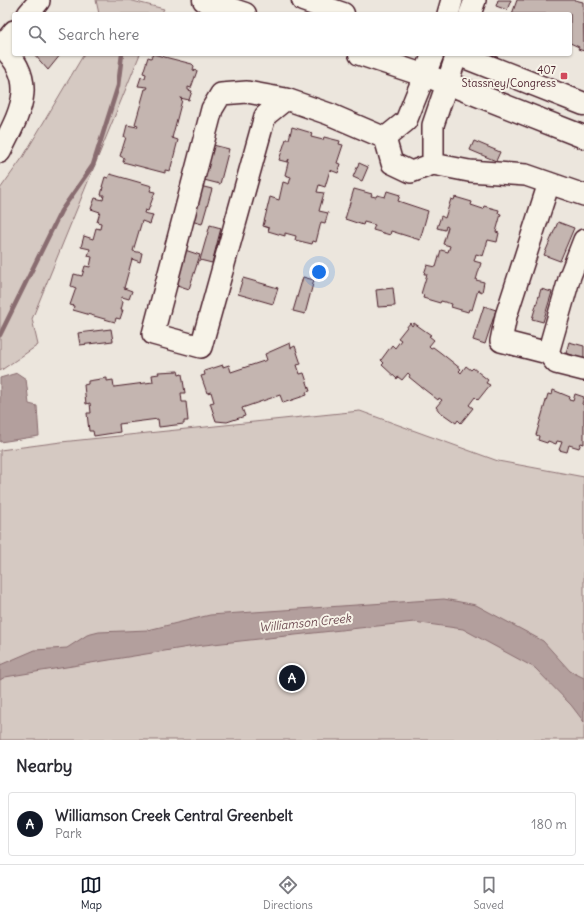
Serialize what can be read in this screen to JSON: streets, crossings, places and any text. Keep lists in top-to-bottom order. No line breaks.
{"water":["Williamson Creek"],"places":{"transit":["407 Stassney/Congress"]},"page":{"search":"Search here","pins":"A","heading":"Nearby","list":[{"mark":"A","name":"Williamson Creek Central Greenbelt","note":"Park","value":"180 m"}],"nav":["Map","Directions","Saved"]}}
